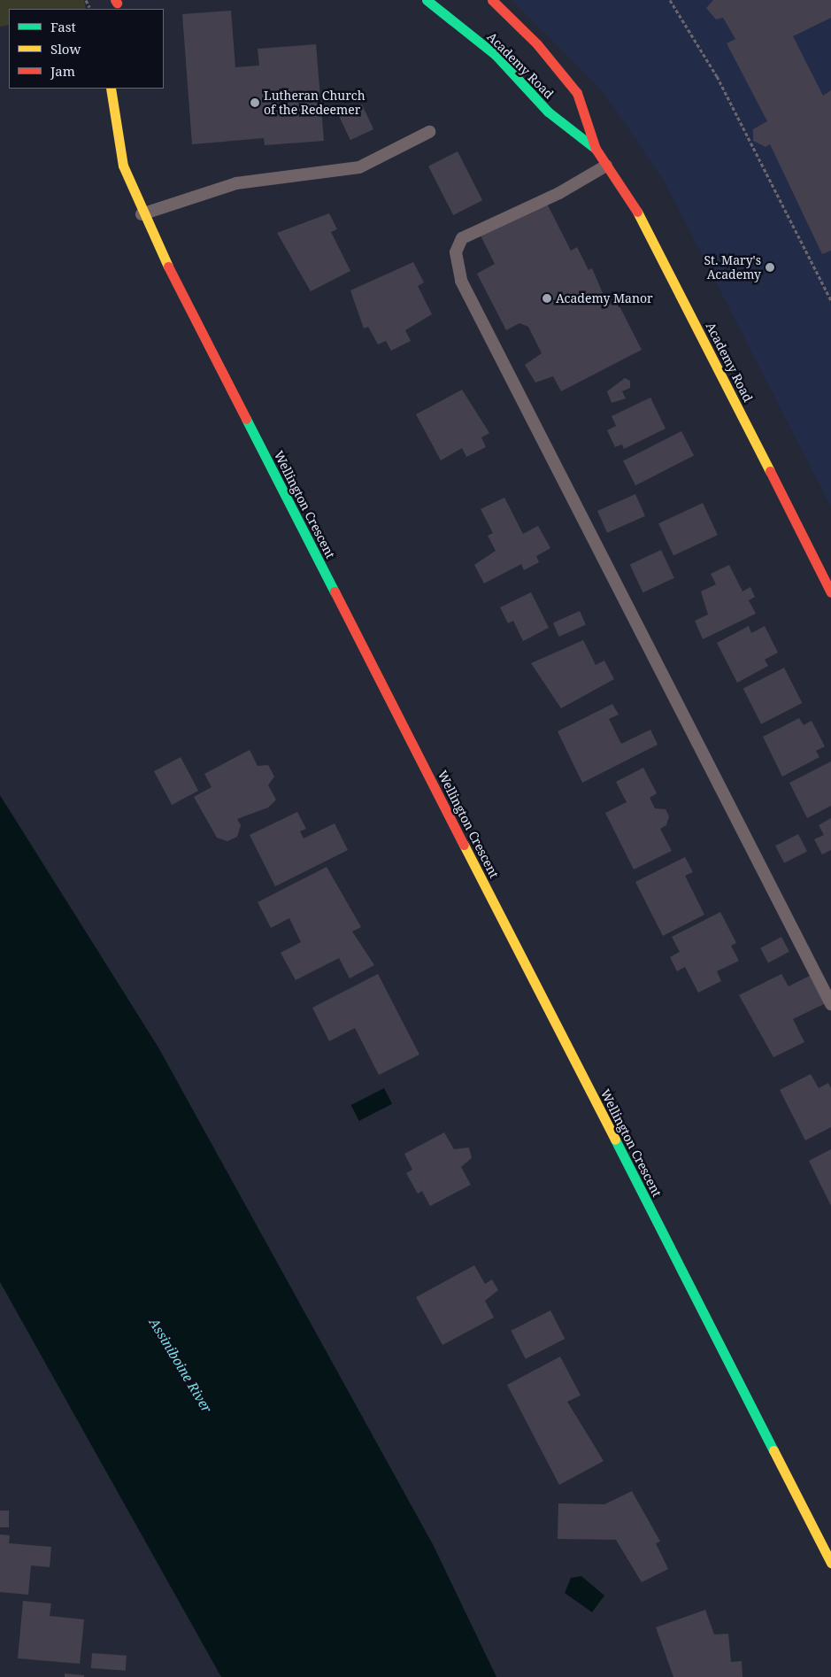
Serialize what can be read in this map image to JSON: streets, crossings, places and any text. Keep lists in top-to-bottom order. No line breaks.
{"streets":{"street":["Academy Road","Wellington Crescent"]},"water":["Assiniboine River"],"places":["Lutheran Church of the Redeemer","St. Mary's Academy","Academy Manor"],"legend":["Fast","Slow","Jam"]}
